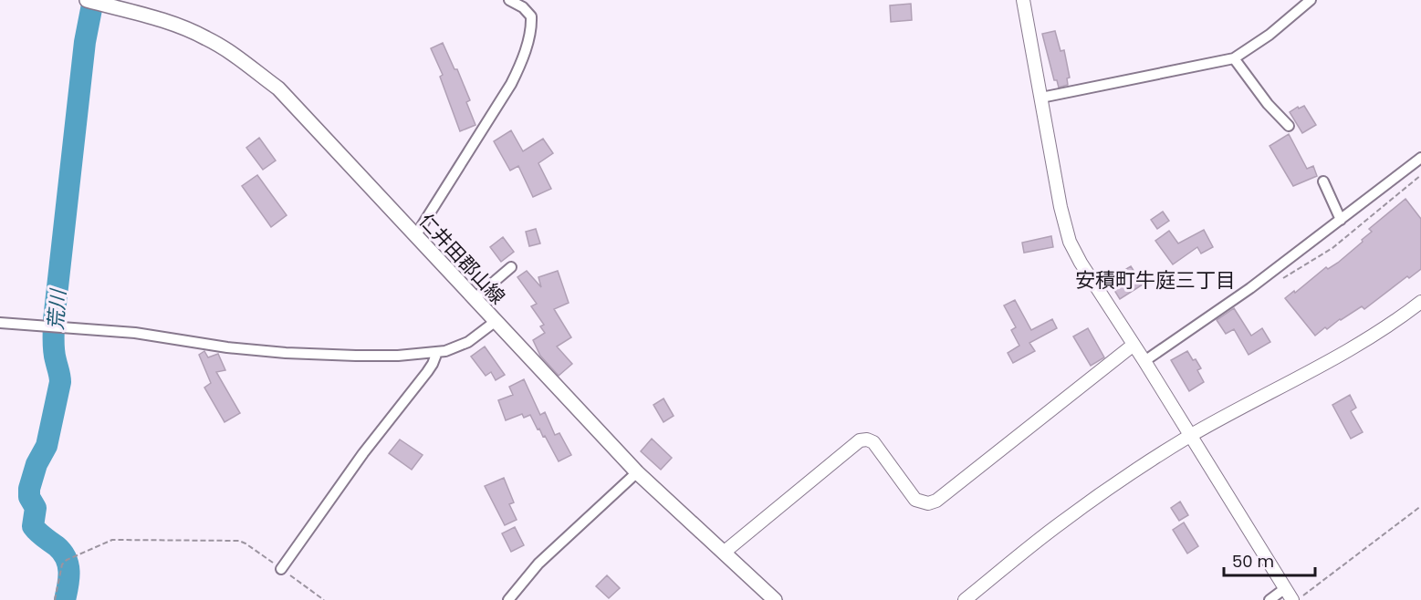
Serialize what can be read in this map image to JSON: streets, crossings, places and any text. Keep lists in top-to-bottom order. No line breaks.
{"streets":{"main road":["仁井田郡山線"]},"districts":["安積町牛庭三丁目"],"water":["荒川"],"scale_bar":"50 m"}
